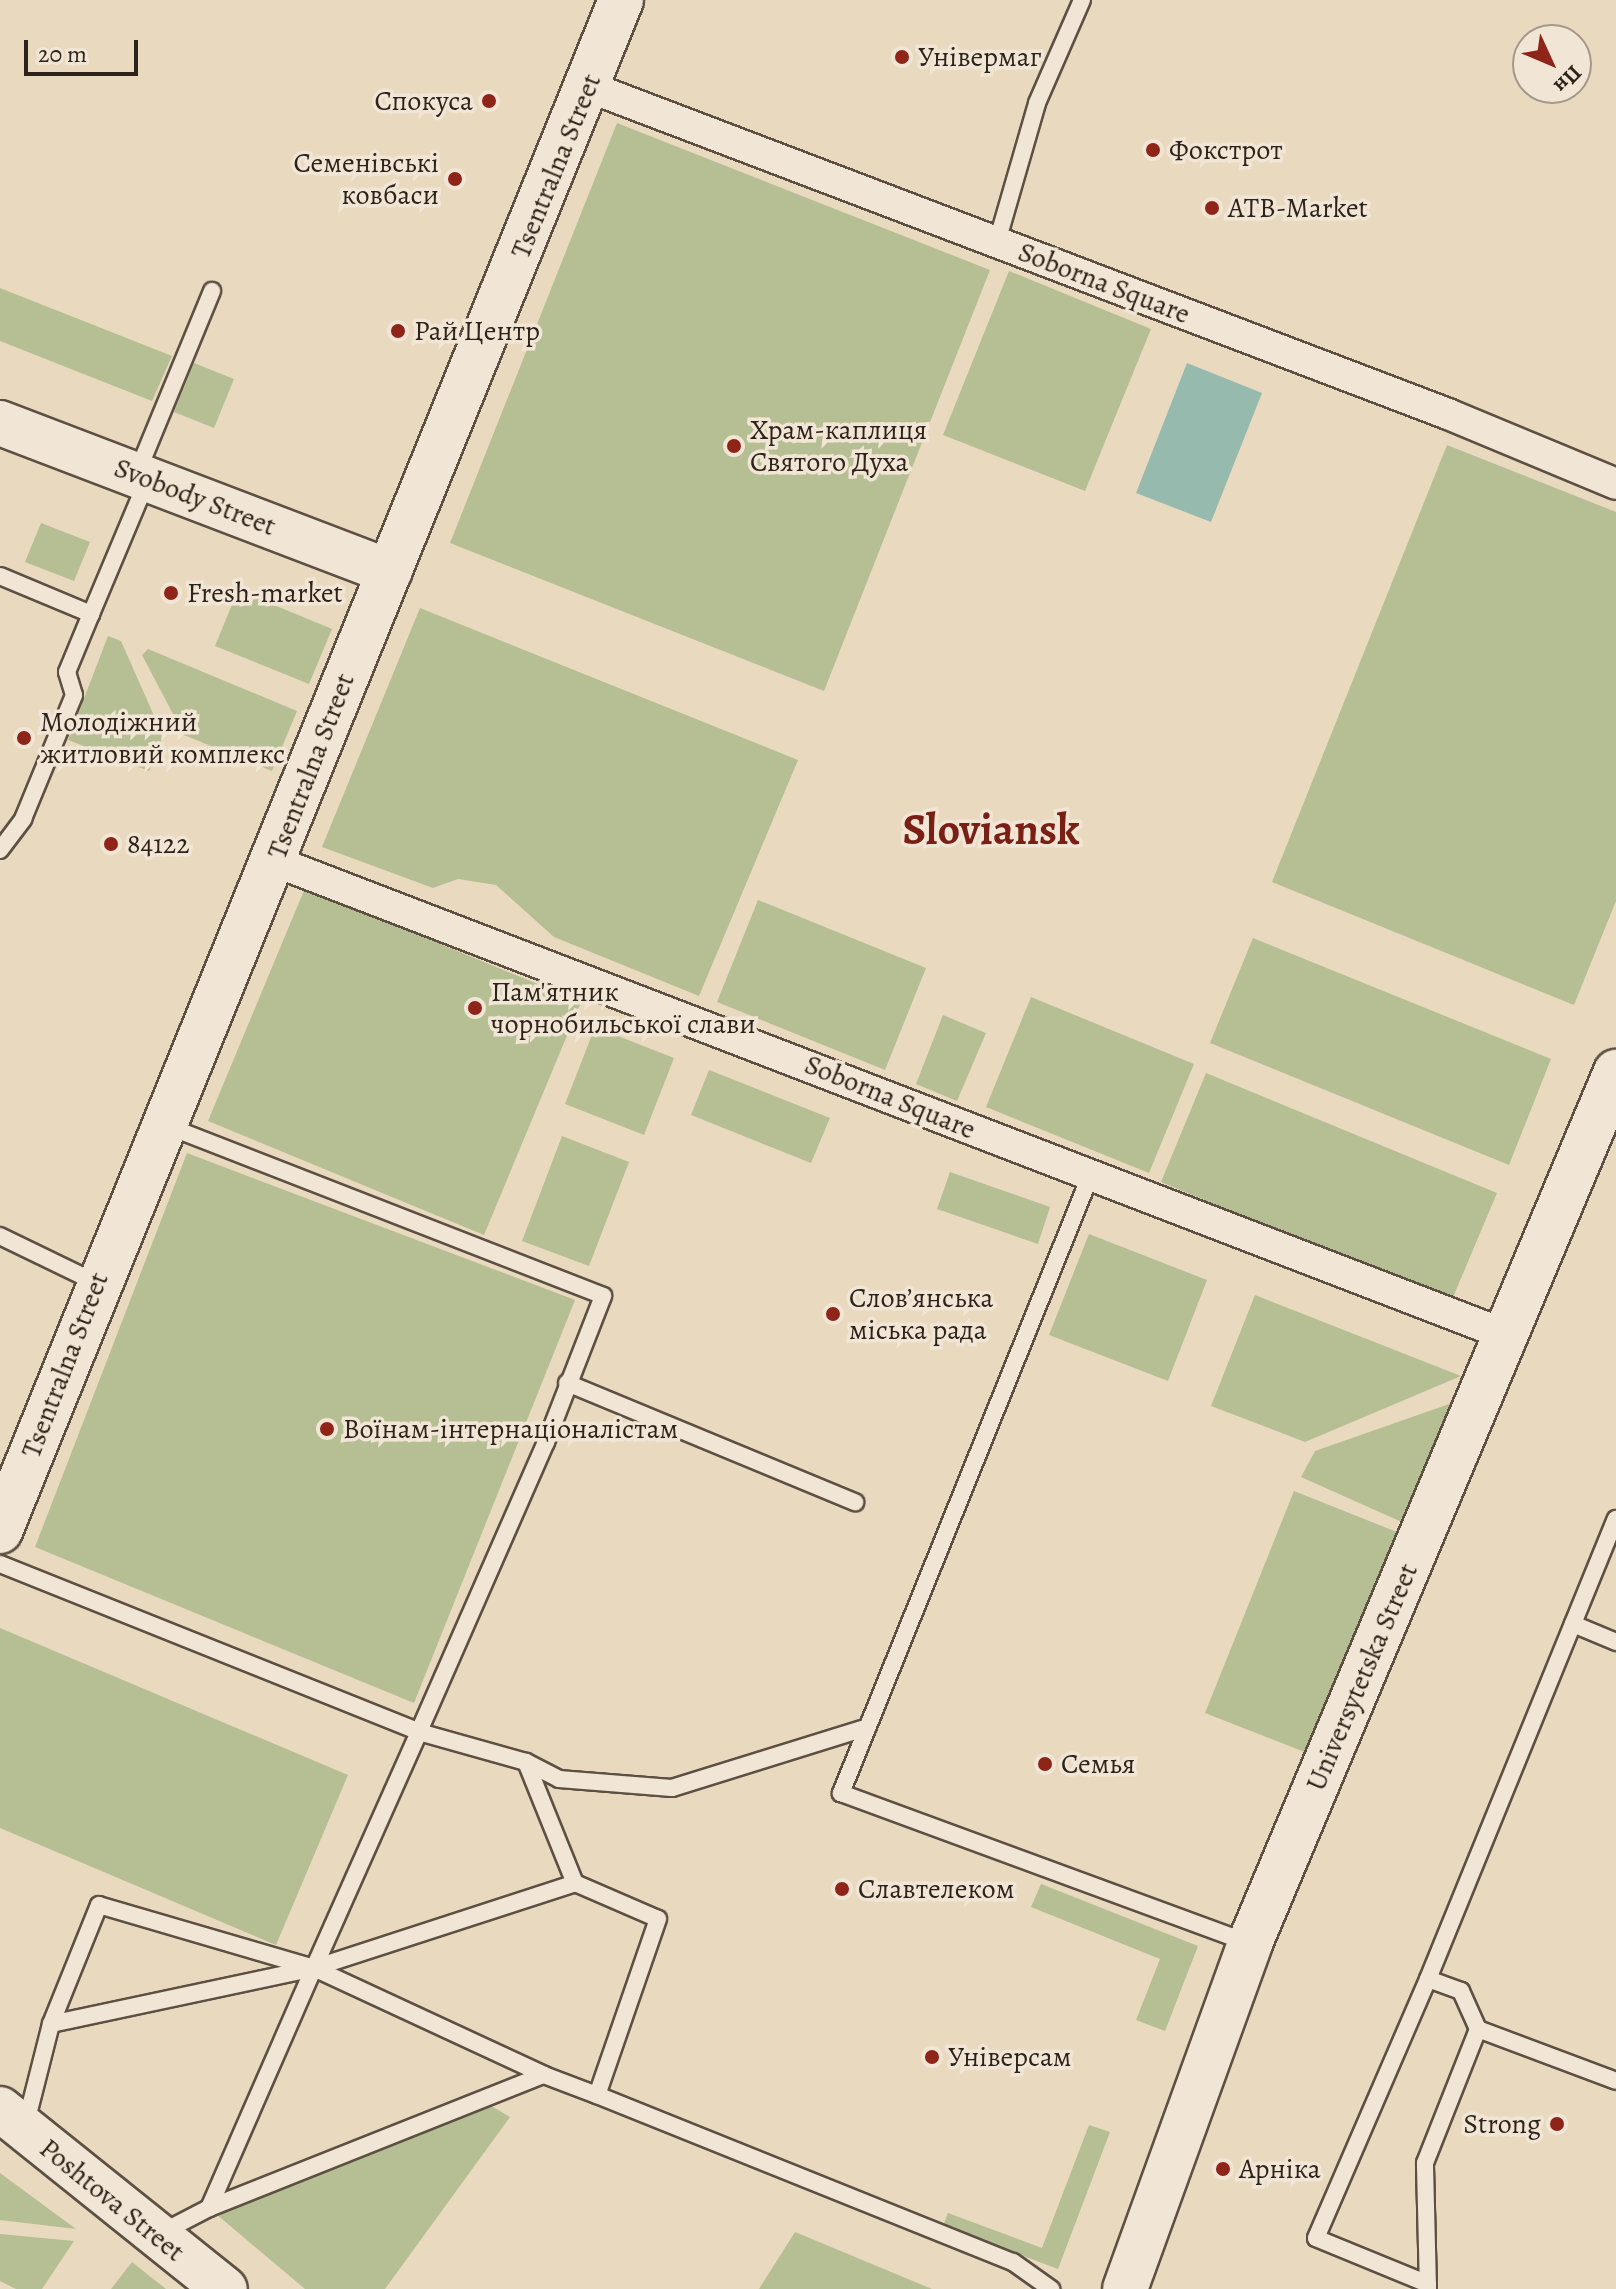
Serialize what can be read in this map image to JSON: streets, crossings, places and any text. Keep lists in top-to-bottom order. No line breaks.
{"streets":{"street":["Tsentralna Street","Soborna Square","Svobody Street","Universytetska Street","Poshtova Street"]},"crossings":[["Tsentralna Street","Soborna Square"],["Tsentralna Street","Svobody Street"],["Soborna Square","Universytetska Street"]],"districts":["Sloviansk"],"places":["Універмаг","Спокуса","Фокстрот","Семенівські ковбаси","ATB-Market","Рай Центр","Храм-каплиця Святого Духа","Fresh-market","Молодіжний житловий комплекс","84122","Пам'ятник чорнобильської слави","Слов’янська міська рада","Воїнам-інтернаціоналістам","Семья","Славтелеком","Універсам","Strong","Арніка"],"scale_bar":"20 m","north":"bottom right"}
